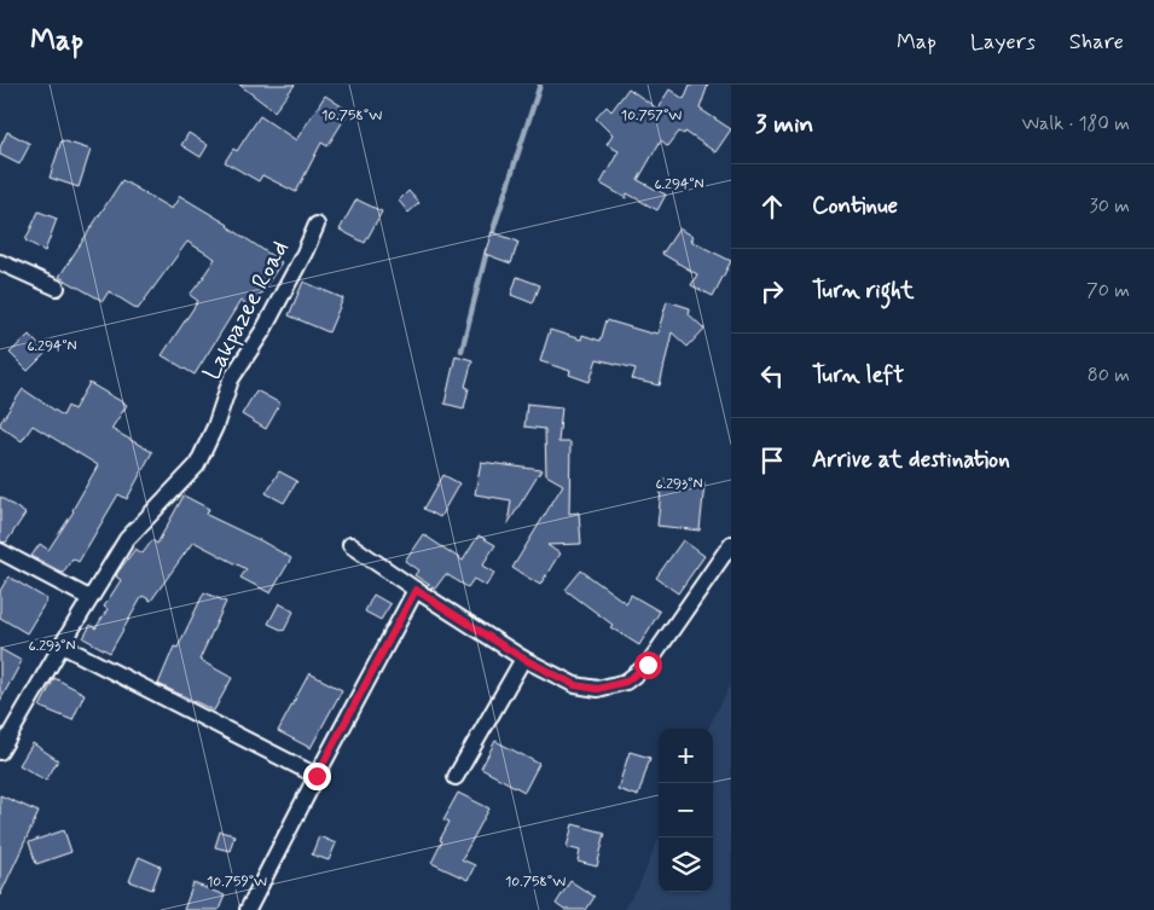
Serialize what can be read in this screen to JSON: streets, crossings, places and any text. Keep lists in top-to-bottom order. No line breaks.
{"streets":{"street":["Lakpazee Road"]},"page":{"header":"Map","nav":["Map","Layers","Share"],"heading":["3 min","Walk · 180 m"],"list":[["Continue","30 m"],["Turn right","70 m"],["Turn left","80 m"],"Arrive at destination"],"map_buttons":["+","−"]},"coordinates":["10.758°W","10.757°W","6.294°N","6.293°N","10.759°W"]}
